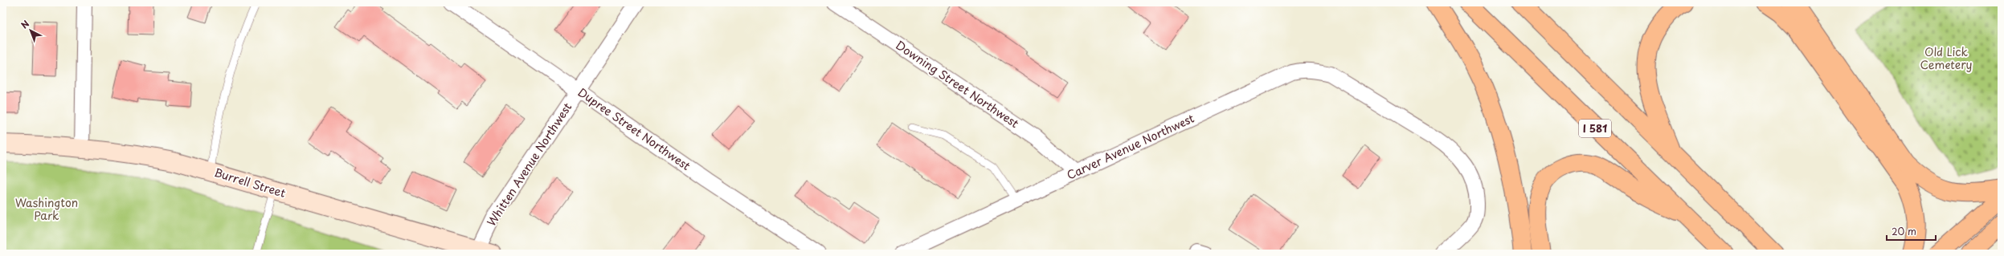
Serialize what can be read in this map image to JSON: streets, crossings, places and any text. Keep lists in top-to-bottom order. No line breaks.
{"streets":{"highway":["I 581"],"street":["Downing Street Northwest","Dupree Street Northwest","Carver Avenue Northwest","Whitten Avenue Northwest","Burrell Street"]},"crossings":[["Downing Street Northwest","Carver Avenue Northwest"],["Dupree Street Northwest","Whitten Avenue Northwest"],["Whitten Avenue Northwest","Burrell Street"]],"parks":["Old Lick Cemetery","Washington Park"],"scale_bar":"20 m","north":"top left"}
